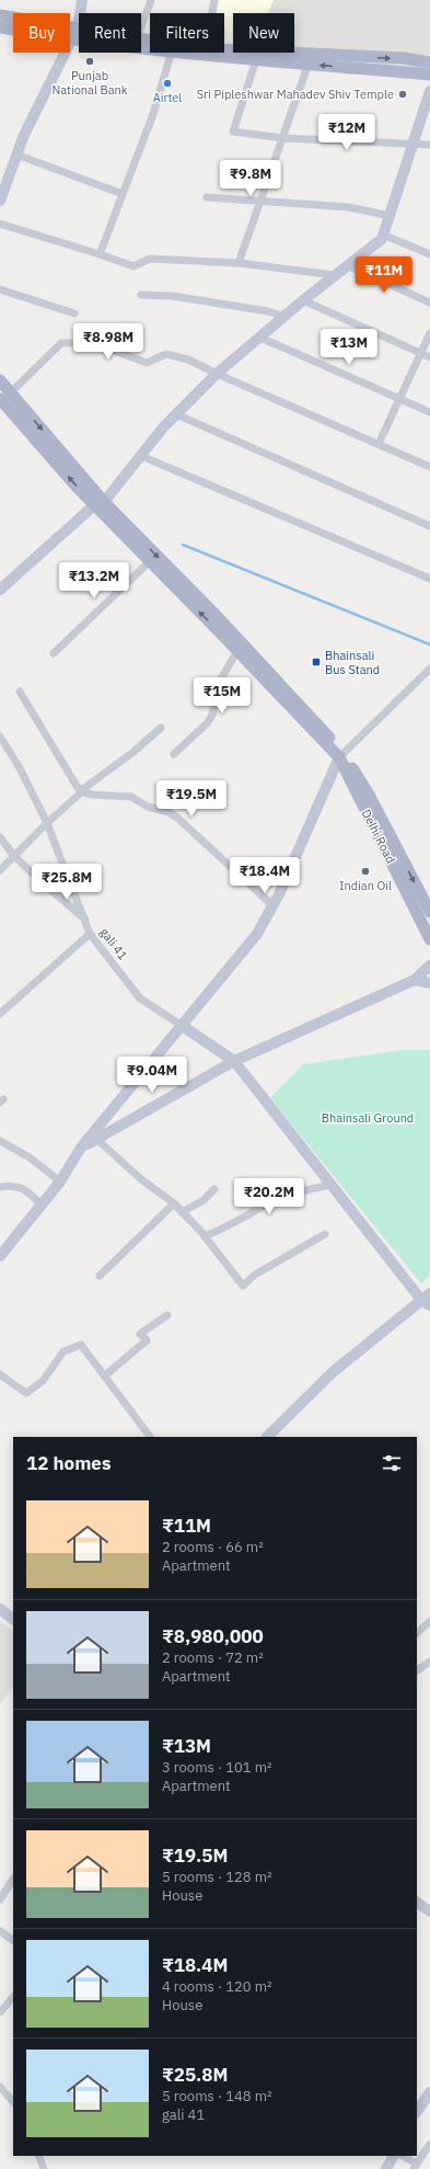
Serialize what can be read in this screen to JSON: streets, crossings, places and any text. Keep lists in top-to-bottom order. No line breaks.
{"streets":{"main road":["Delhi Road"],"street":["gali 41"]},"parks":["Bhainsali Ground"],"places":{"other":["Punjab National Bank","Airtel","Sri Pipleshwar Mahadev Shiv Temple","Indian Oil"],"transit":["Bhainsali Bus Stand"]},"page":{"chip":["Buy","Rent","Filters","New"],"price":["₹12M","₹9.8M","₹11M","₹8.98M","₹13M","₹13.2M","₹15M","₹19.5M","₹18.4M","₹25.8M","₹9.04M","₹20.2M"],"heading":"12 homes","list":[{"name":"₹11M","note":"2 rooms · 66 m² · Apartment"},{"name":"₹8,980,000","note":"2 rooms · 72 m² · Apartment"},{"name":"₹13M","note":"3 rooms · 101 m² · Apartment"},{"name":"₹19.5M","note":"5 rooms · 128 m² · House"},{"name":"₹18.4M","note":"4 rooms · 120 m² · House"},{"name":"₹25.8M","note":"5 rooms · 148 m² · gali 41"}]}}
